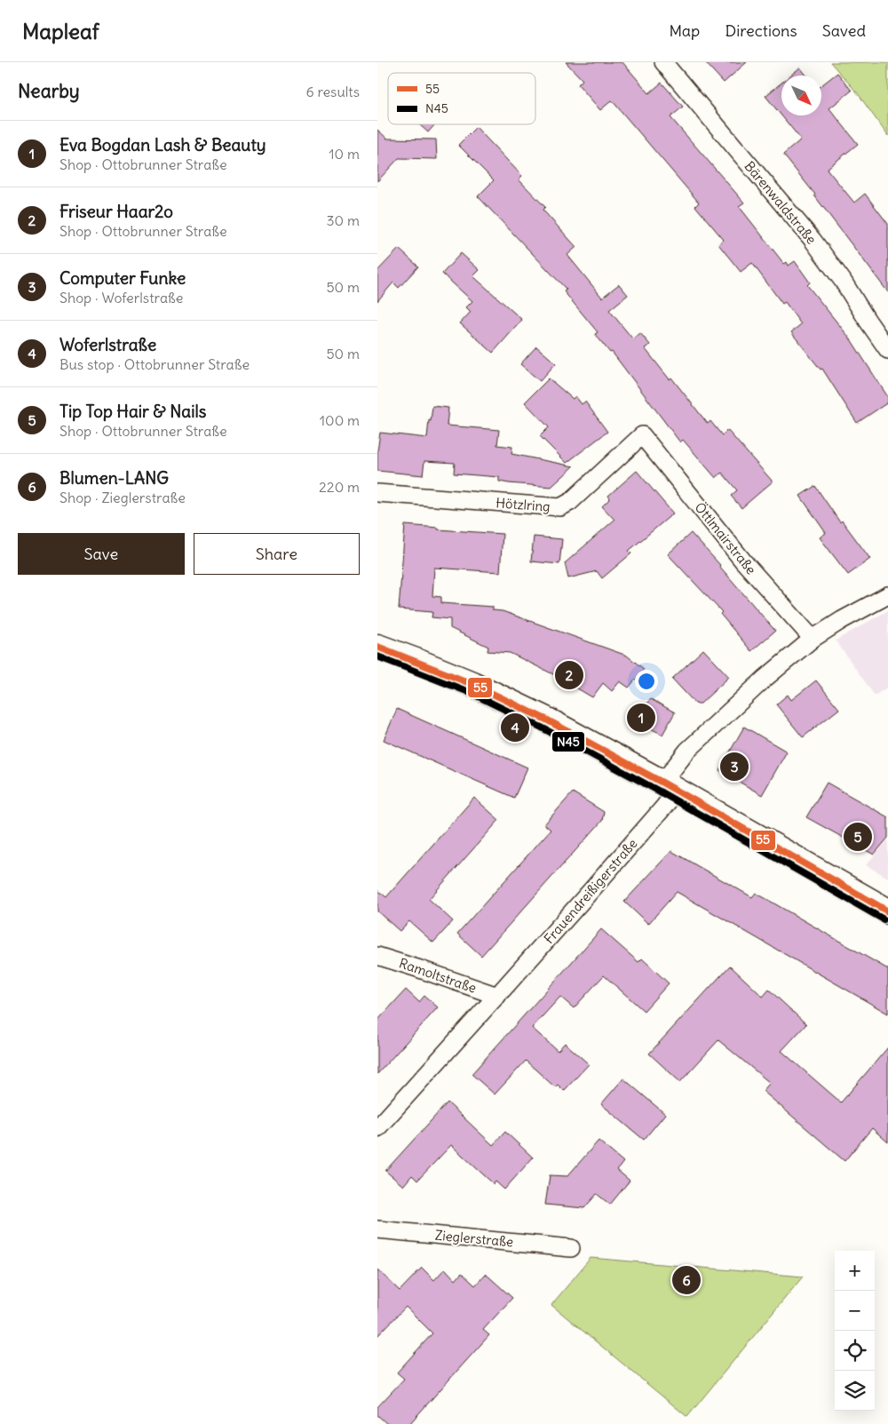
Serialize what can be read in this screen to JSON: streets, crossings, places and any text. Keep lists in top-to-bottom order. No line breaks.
{"streets":{"street":["Bärenwaldstraße","Hötzlring","Öttlmairstraße","Frauendreißigerstraße","Ramoltstraße","Zieglerstraße"]},"crossings":[["Hötzlring","Öttlmairstraße"],["Öttlmairstraße","Frauendreißigerstraße"],["Frauendreißigerstraße","Ramoltstraße"]],"lines":["transit line 55","transit line N45"],"legend":["55","N45"],"north":"bottom right","page":{"header":"Mapleaf","nav":["Map","Directions","Saved"],"heading":["Nearby","6 results"],"list":[{"mark":"1","name":"Eva Bogdan Lash & Beauty","note":"Shop · Ottobrunner Straße","value":"10 m"},{"mark":"2","name":"Friseur Haar2o","note":"Shop · Ottobrunner Straße","value":"30 m"},{"mark":"3","name":"Computer Funke","note":"Shop · Woferlstraße","value":"50 m"},{"mark":"4","name":"Woferlstraße","note":"Bus stop · Ottobrunner Straße","value":"50 m"},{"mark":"5","name":"Tip Top Hair & Nails","note":"Shop · Ottobrunner Straße","value":"100 m"},{"mark":"6","name":"Blumen-LANG","note":"Shop · Zieglerstraße","value":"220 m"}],"buttons":["Save","Share"],"pins":["2","1","4","3","5","6"],"map_buttons":["+","−"]}}
